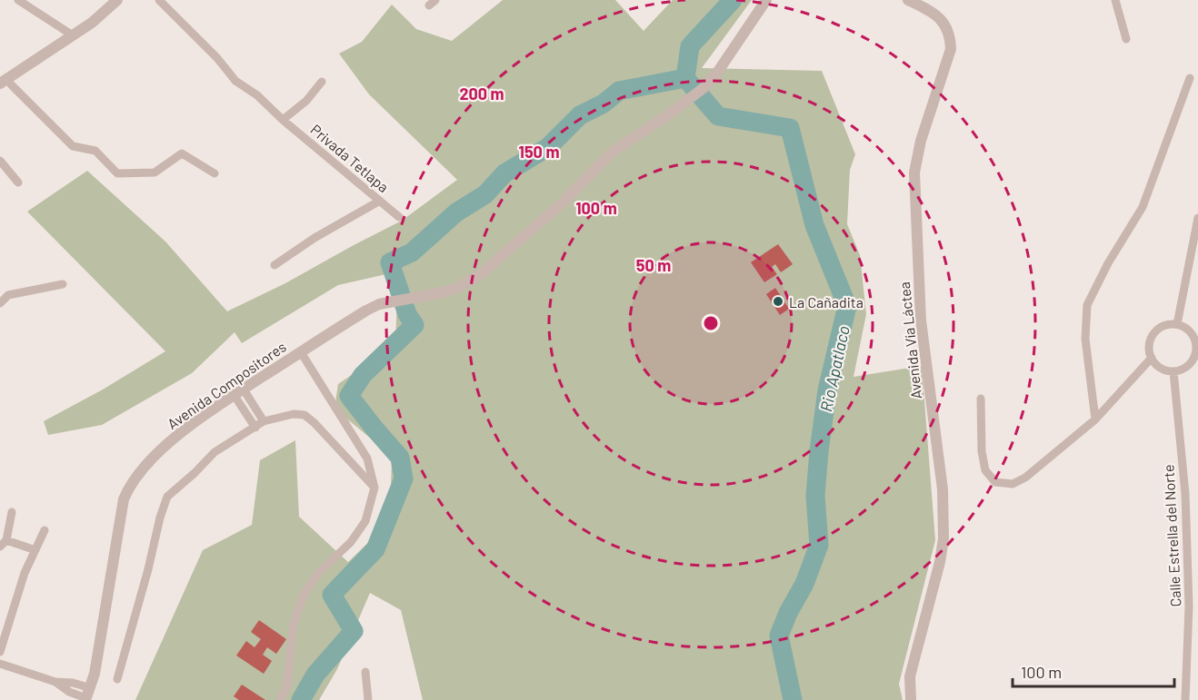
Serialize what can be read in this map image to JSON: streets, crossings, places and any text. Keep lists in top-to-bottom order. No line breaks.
{"streets":{"street":["Privada Tetlapa","Avenida Vía Láctea","Avenida Compositores","Calle Estrella del Norte"]},"water":["Rio Apatlaco"],"places":["La Cañadita"],"scale_bar":"100 m","rings":["200 m","150 m","100 m","50 m"]}
